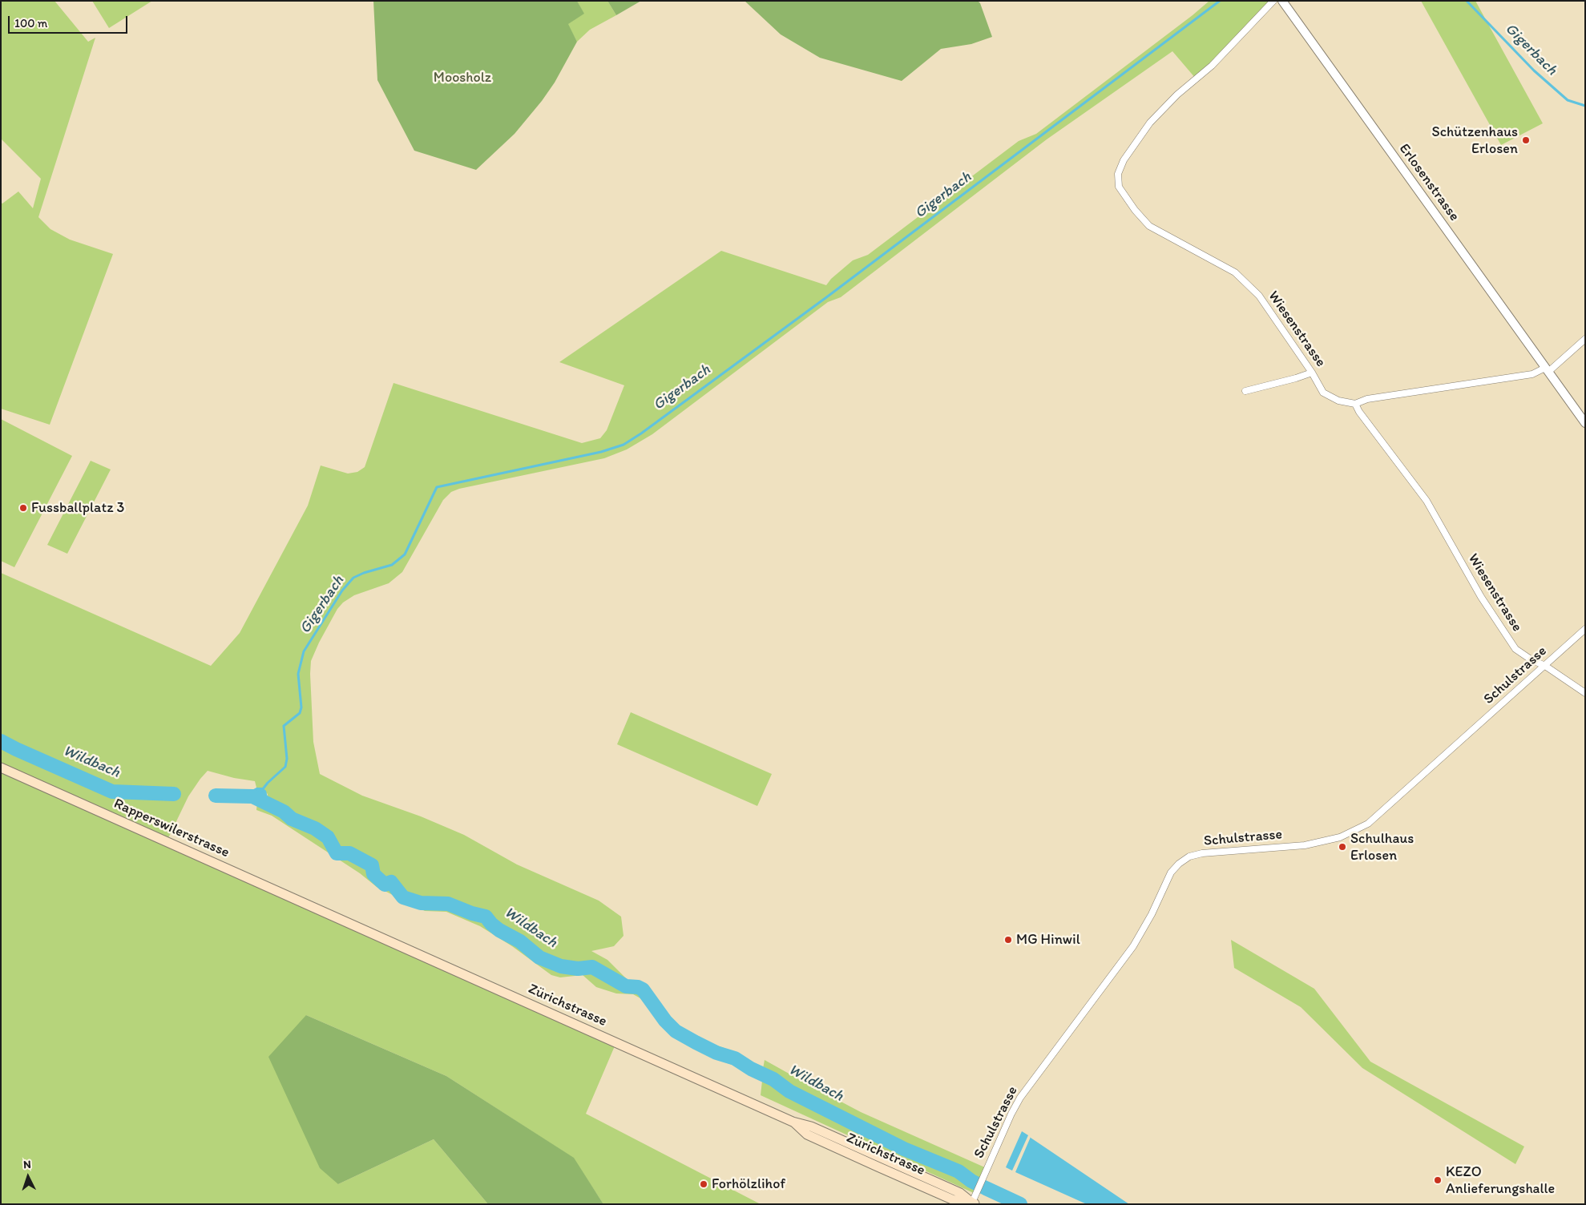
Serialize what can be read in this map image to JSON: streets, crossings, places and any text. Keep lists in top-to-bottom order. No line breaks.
{"streets":{"main road":["Rapperswilerstrasse","Zürichstrasse"],"street":["Erlosenstrasse","Wiesenstrasse","Schulstrasse"]},"crossings":[["Wiesenstrasse","Schulstrasse"],["Schulstrasse","Zürichstrasse"],["Rapperswilerstrasse","Zürichstrasse"]],"water":["Gigerbach","Wildbach"],"parks":["Moosholz"],"places":["Schützenhaus Erlosen","Fussballplatz 3","Schulhaus Erlosen","MG Hinwil","KEZO Anlieferungshalle","Forhölzlihof"],"scale_bar":"100 m","north":"top"}
